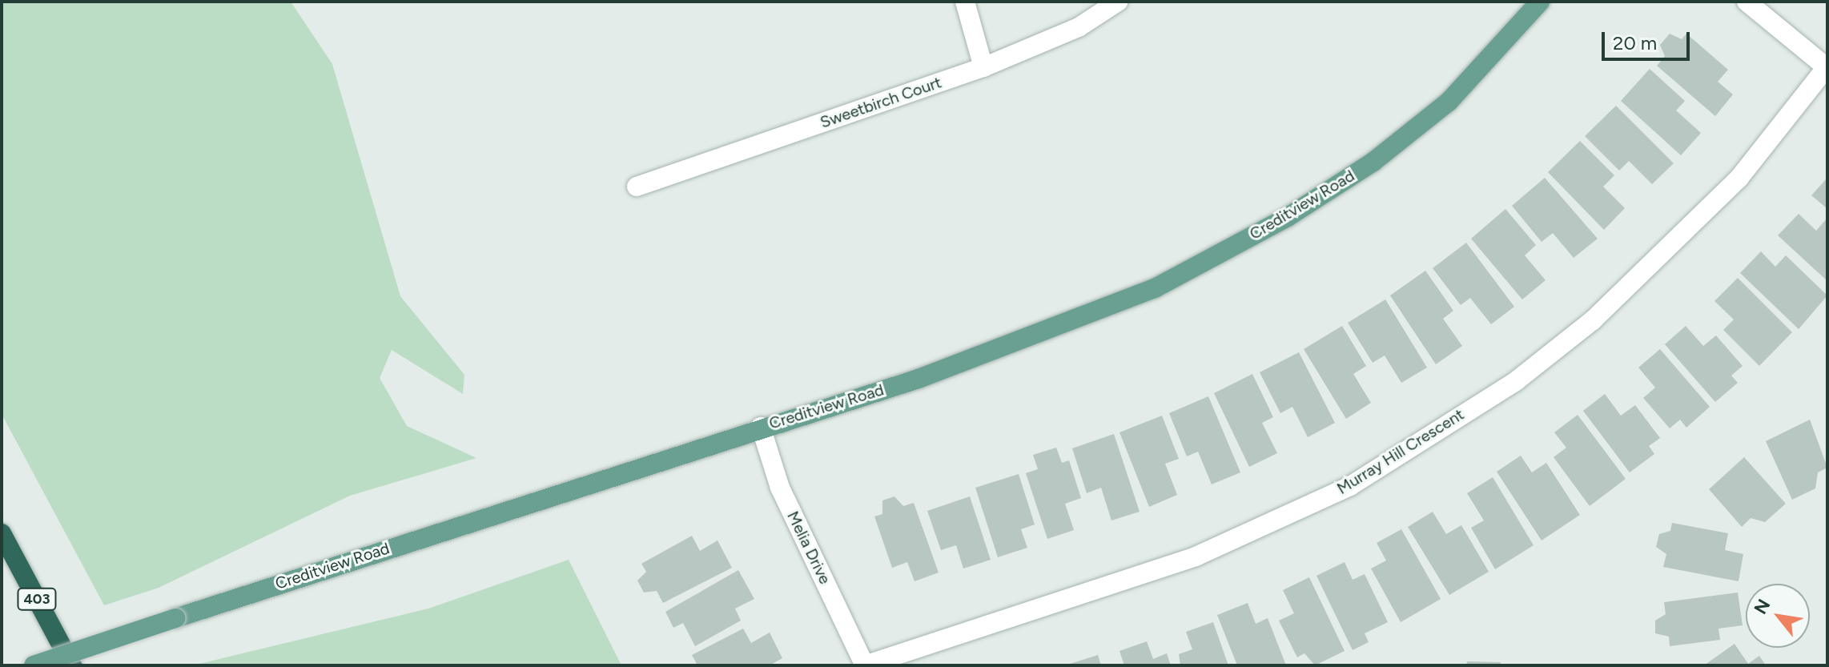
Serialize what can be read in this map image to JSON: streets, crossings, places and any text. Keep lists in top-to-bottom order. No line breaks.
{"streets":{"highway":["403"],"main road":["Creditview Road"],"street":["Sweetbirch Court","Murray Hill Crescent","Melia Drive"]},"crossings":[["Creditview Road","Melia Drive"],["Murray Hill Crescent","Melia Drive"]],"scale_bar":"20 m","north":"top left"}
